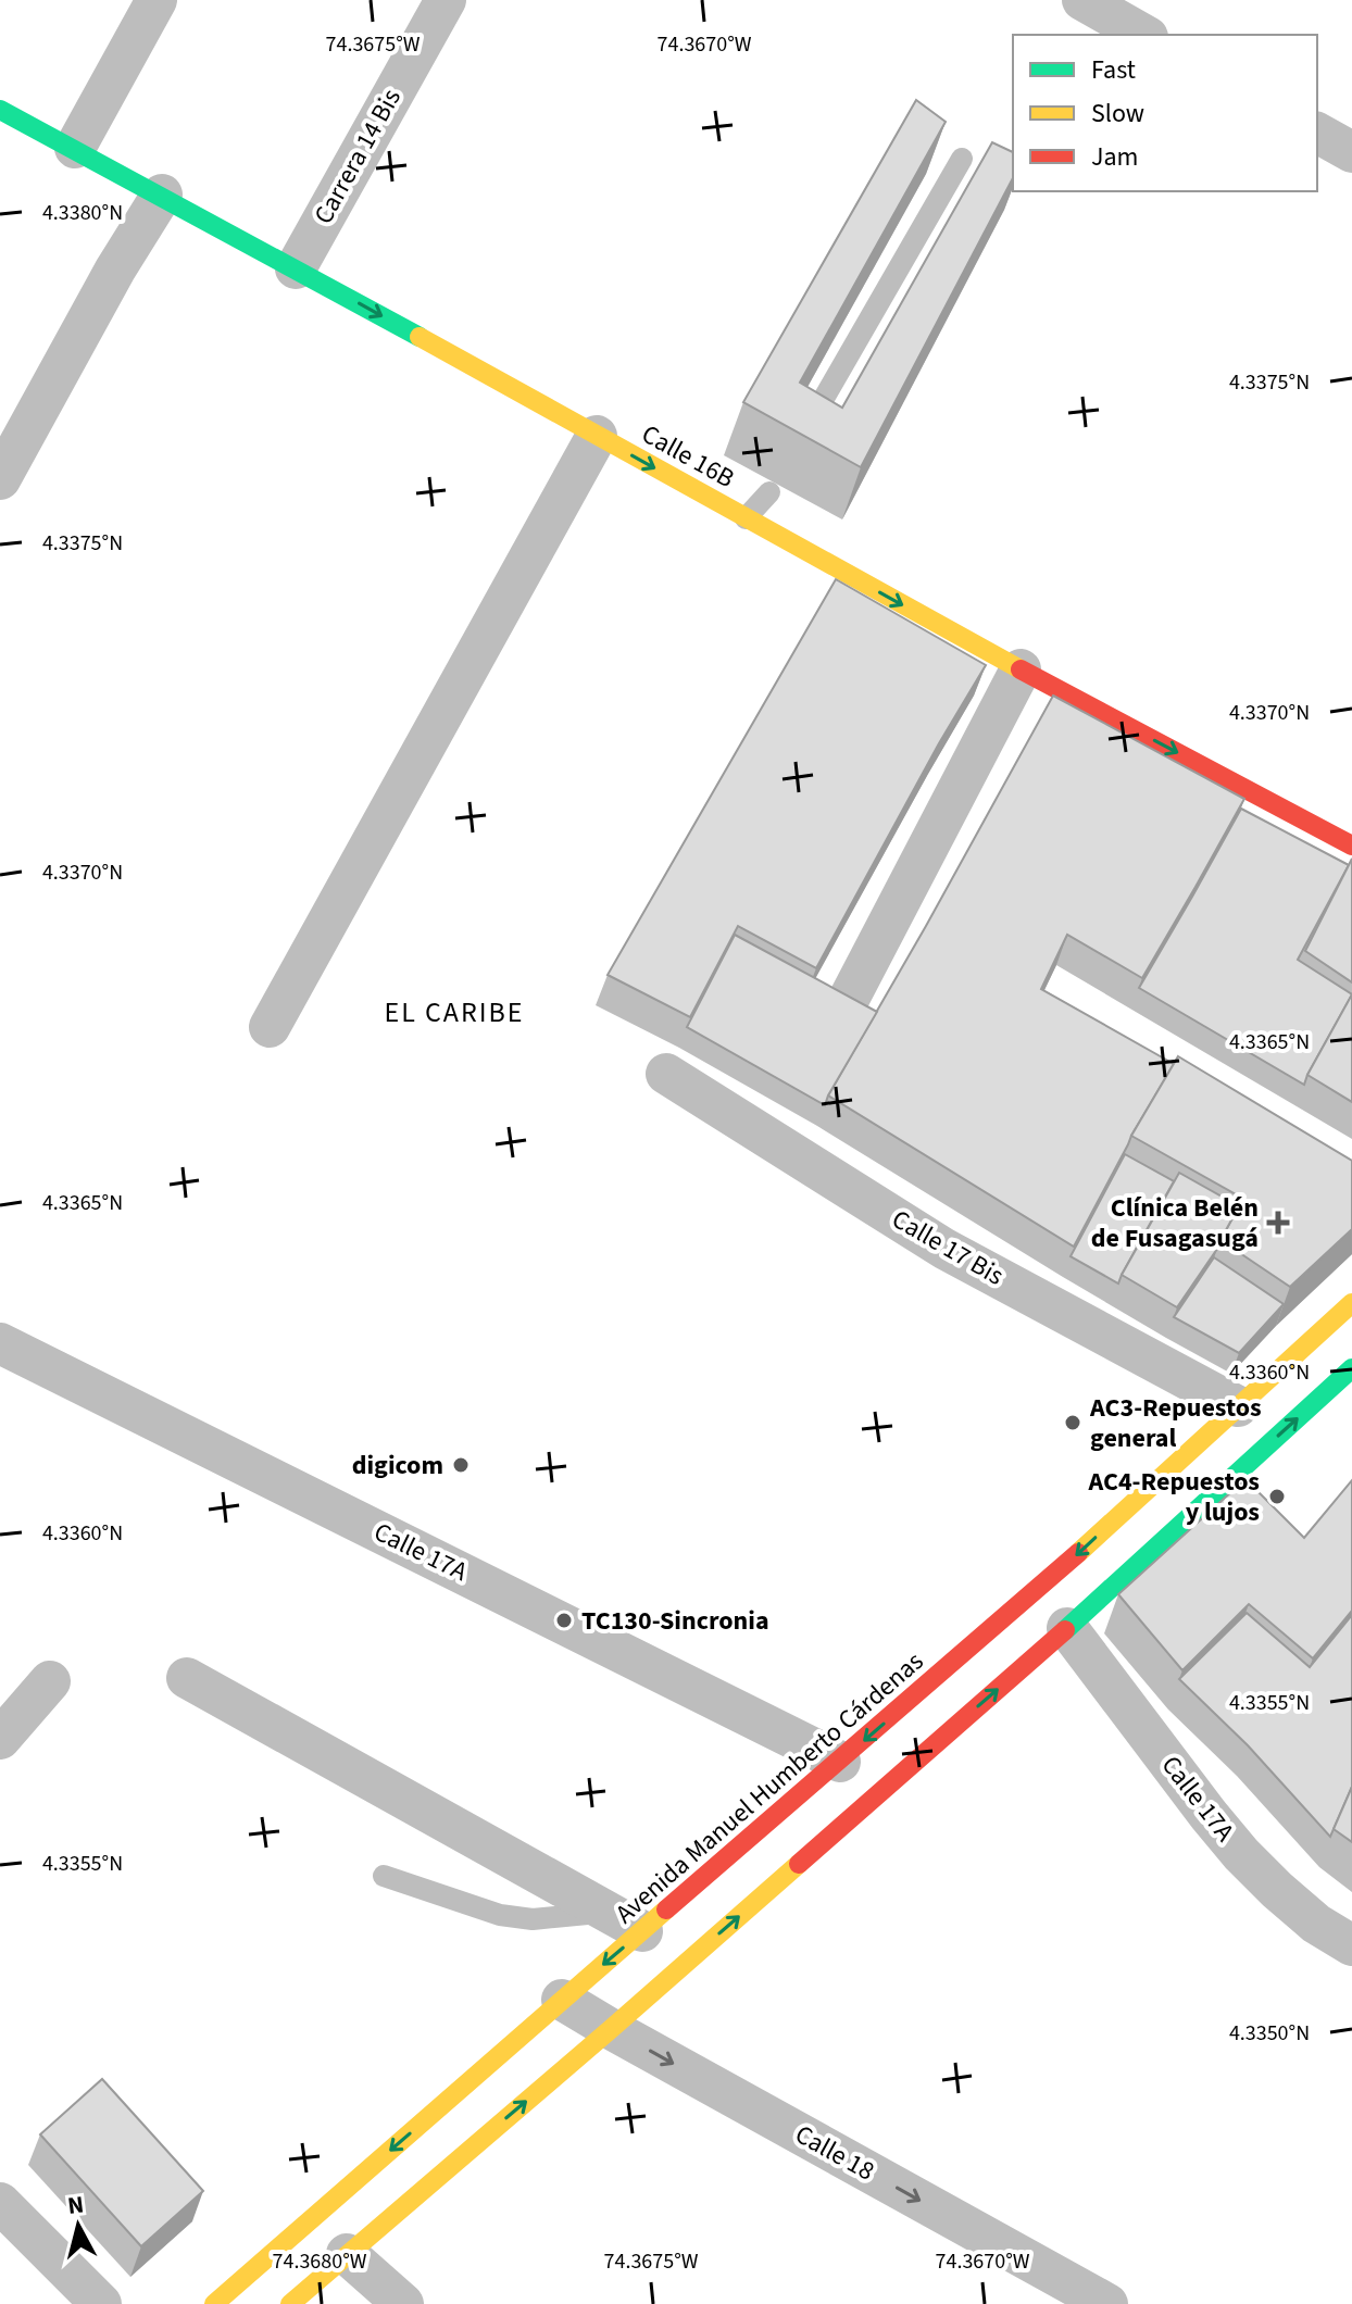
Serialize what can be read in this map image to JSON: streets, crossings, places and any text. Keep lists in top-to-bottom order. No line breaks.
{"streets":{"main road":["Calle 16B","Avenida Manuel Humberto Cárdenas"],"street":["Carrera 14 Bis","Calle 17 Bis","Calle 17A","Calle 18"]},"crossings":[["Carrera 14 Bis","Calle 16B"],["Calle 17 Bis","Avenida Manuel Humberto Cárdenas"],["Calle 17A","Avenida Manuel Humberto Cárdenas"],["Avenida Manuel Humberto Cárdenas","Calle 18"]],"one_way":["Calle 16B","Calle 18"],"districts":["EL CARIBE"],"places":{"health":["Clínica Belén de Fusagasugá"],"other":["AC3-Repuestos general","digicom","AC4-Repuestos y lujos","TC130-Sincronia"]},"legend":["Fast","Slow","Jam"],"north":"top","coordinates":["74.3675°W","74.3670°W","4.3380°N","4.3375°N","4.3370°N","4.3365°N","4.3360°N","4.3355°N","4.3350°N","74.3680°W"]}
